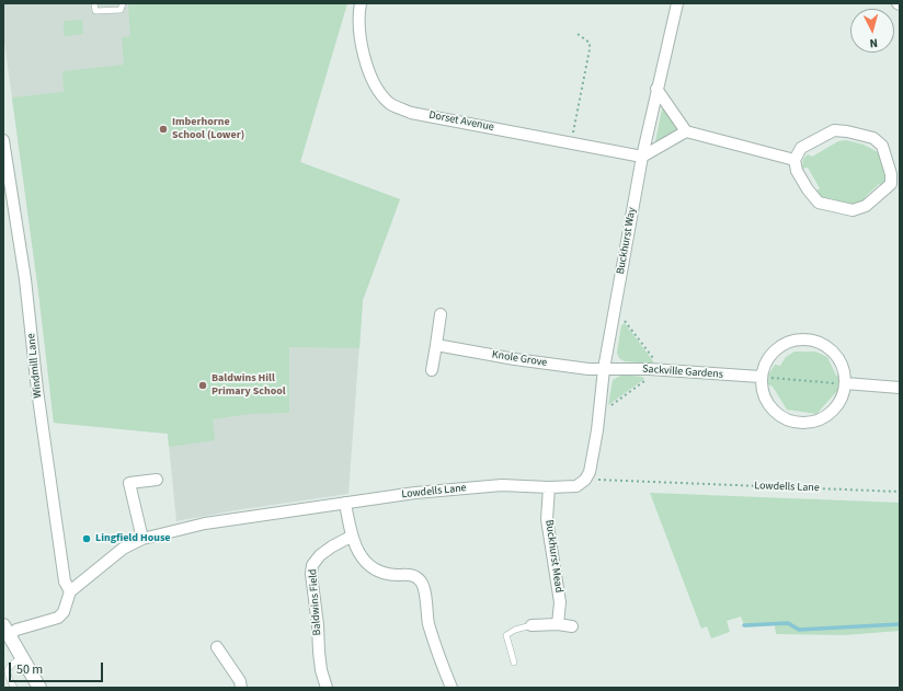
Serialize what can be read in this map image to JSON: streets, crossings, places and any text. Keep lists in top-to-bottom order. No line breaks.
{"streets":{"street":["Dorset Avenue","Buckhurst Way","Knole Grove","Windmill Lane","Sackville Gardens","Lowdells Lane","Buckhurst Mead","Baldwins Field"]},"crossings":[["Dorset Avenue","Buckhurst Way"],["Buckhurst Way","Knole Grove"],["Buckhurst Way","Sackville Gardens"],["Buckhurst Way","Lowdells Lane"],["Knole Grove","Sackville Gardens"],["Windmill Lane","Lowdells Lane"],["Lowdells Lane","Buckhurst Mead"]],"places":["Imberhorne School (Lower)","Baldwins Hill Primary School","Lingfield House"],"scale_bar":"50 m","north":"bottom"}
